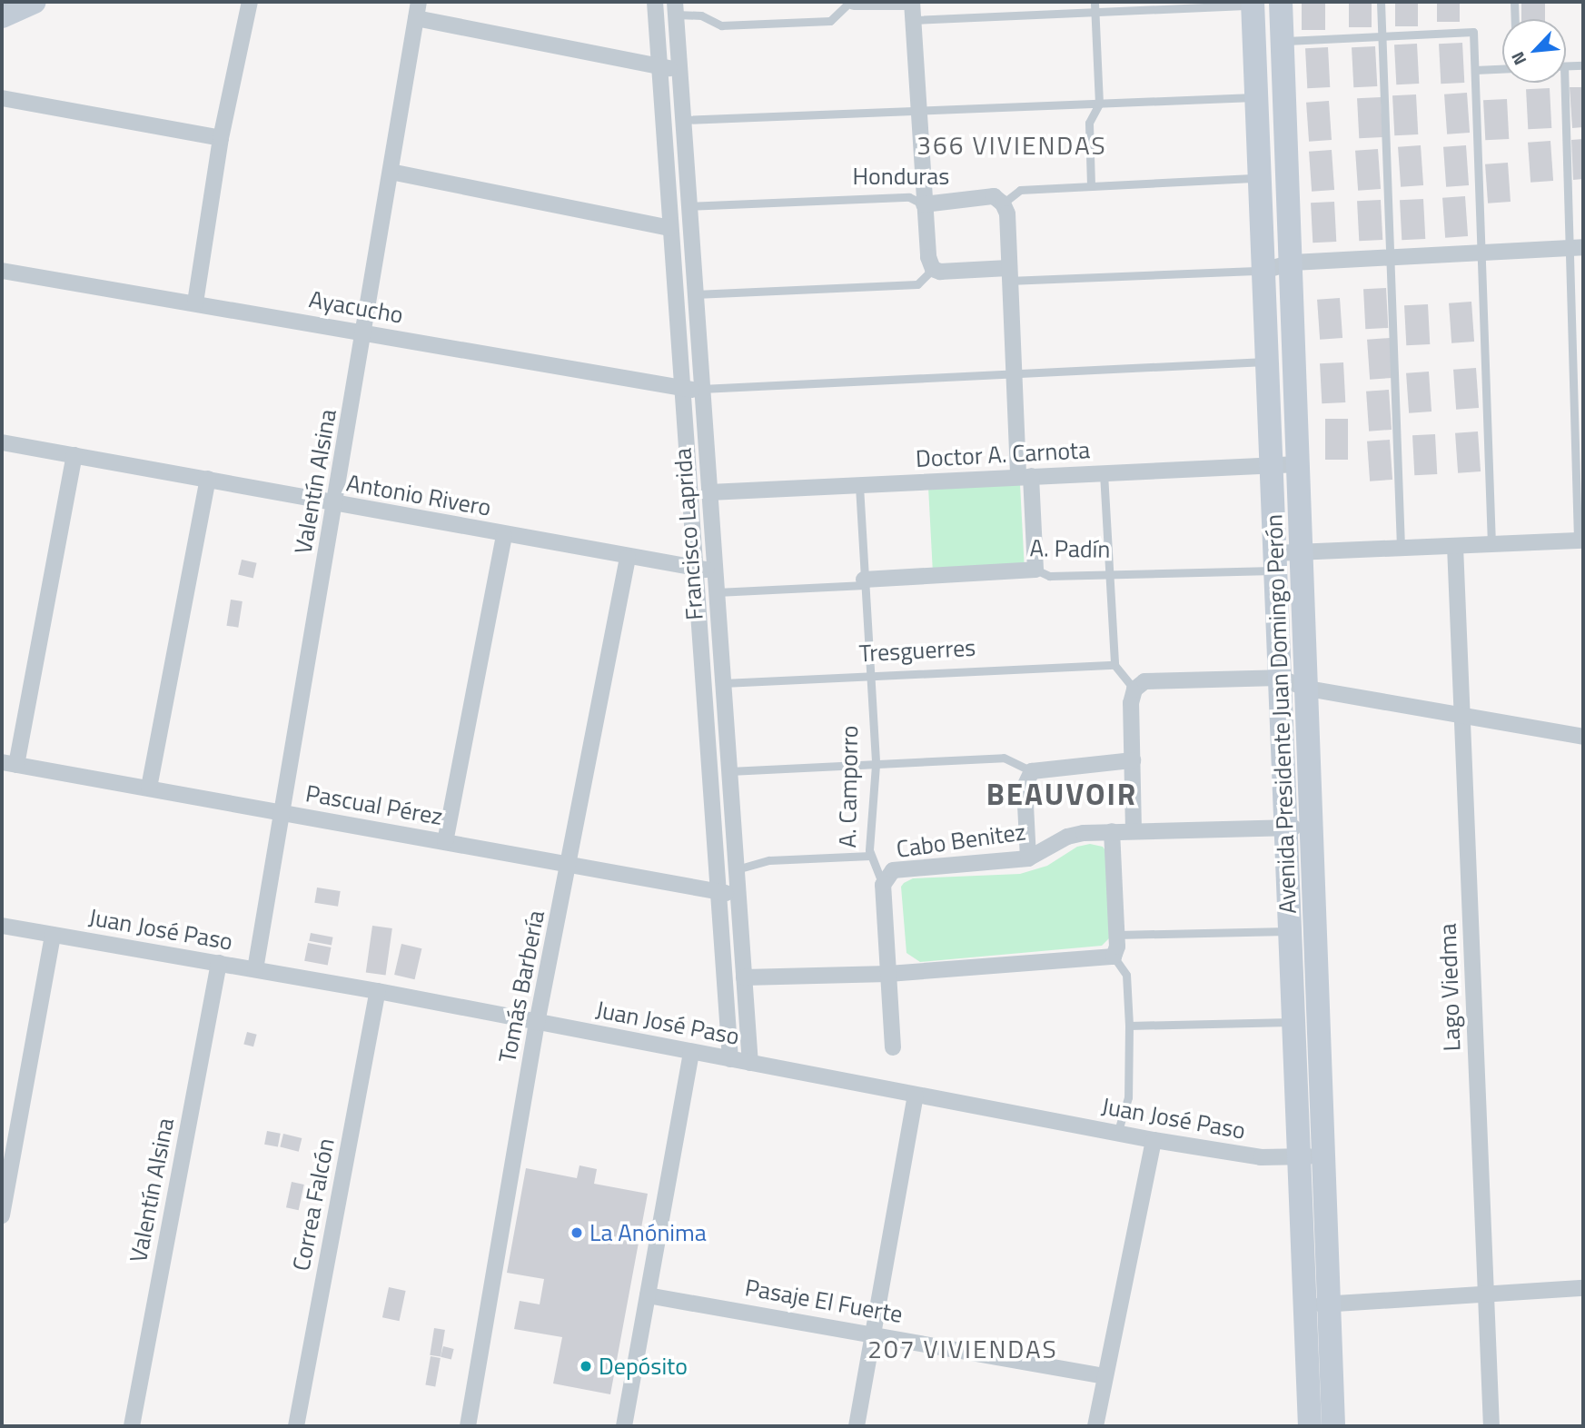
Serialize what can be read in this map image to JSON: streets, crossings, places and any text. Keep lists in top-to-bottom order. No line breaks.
{"streets":{"main road":["Avenida Presidente Juan Domingo Perón"],"street":["Honduras","Ayacucho","Doctor A. Carnota","Valentín Alsina","Antonio Rivero","Francisco Laprida","A. Padín","A. Camporro","Pascual Pérez","Cabo Benitez","Juan José Paso","Tomás Barbería","Lago Viedma","Correa Falcón","Pasaje El Fuerte"],"lane":["Tresguerres"]},"crossings":[["Honduras","Francisco Laprida"],["Ayacucho","Valentín Alsina"],["Ayacucho","Francisco Laprida"],["Doctor A. Carnota","Francisco Laprida"],["Doctor A. Carnota","Avenida Presidente Juan Domingo Perón"],["Doctor A. Carnota","A. Camporro"],["Valentín Alsina","Antonio Rivero"],["Valentín Alsina","Pascual Pérez"],["Valentín Alsina","Juan José Paso"],["Antonio Rivero","Francisco Laprida"],["Antonio Rivero","Tomás Barbería"],["Francisco Laprida","A. Padín"],["Francisco Laprida","Tresguerres"],["Francisco Laprida","Pascual Pérez"],["Francisco Laprida","Cabo Benitez"],["Francisco Laprida","Juan José Paso"],["A. Padín","Avenida Presidente Juan Domingo Perón"],["A. Padín","A. Camporro"],["Tresguerres","A. Camporro"],["Avenida Presidente Juan Domingo Perón","Cabo Benitez"],["Avenida Presidente Juan Domingo Perón","Juan José Paso"],["A. Camporro","Cabo Benitez"],["Pascual Pérez","Tomás Barbería"],["Juan José Paso","Tomás Barbería"],["Juan José Paso","Correa Falcón"]],"districts":["366 VIVIENDAS","BEAUVOIR","207 VIVIENDAS"],"places":["La Anónima","Depósito"],"north":"bottom left"}
